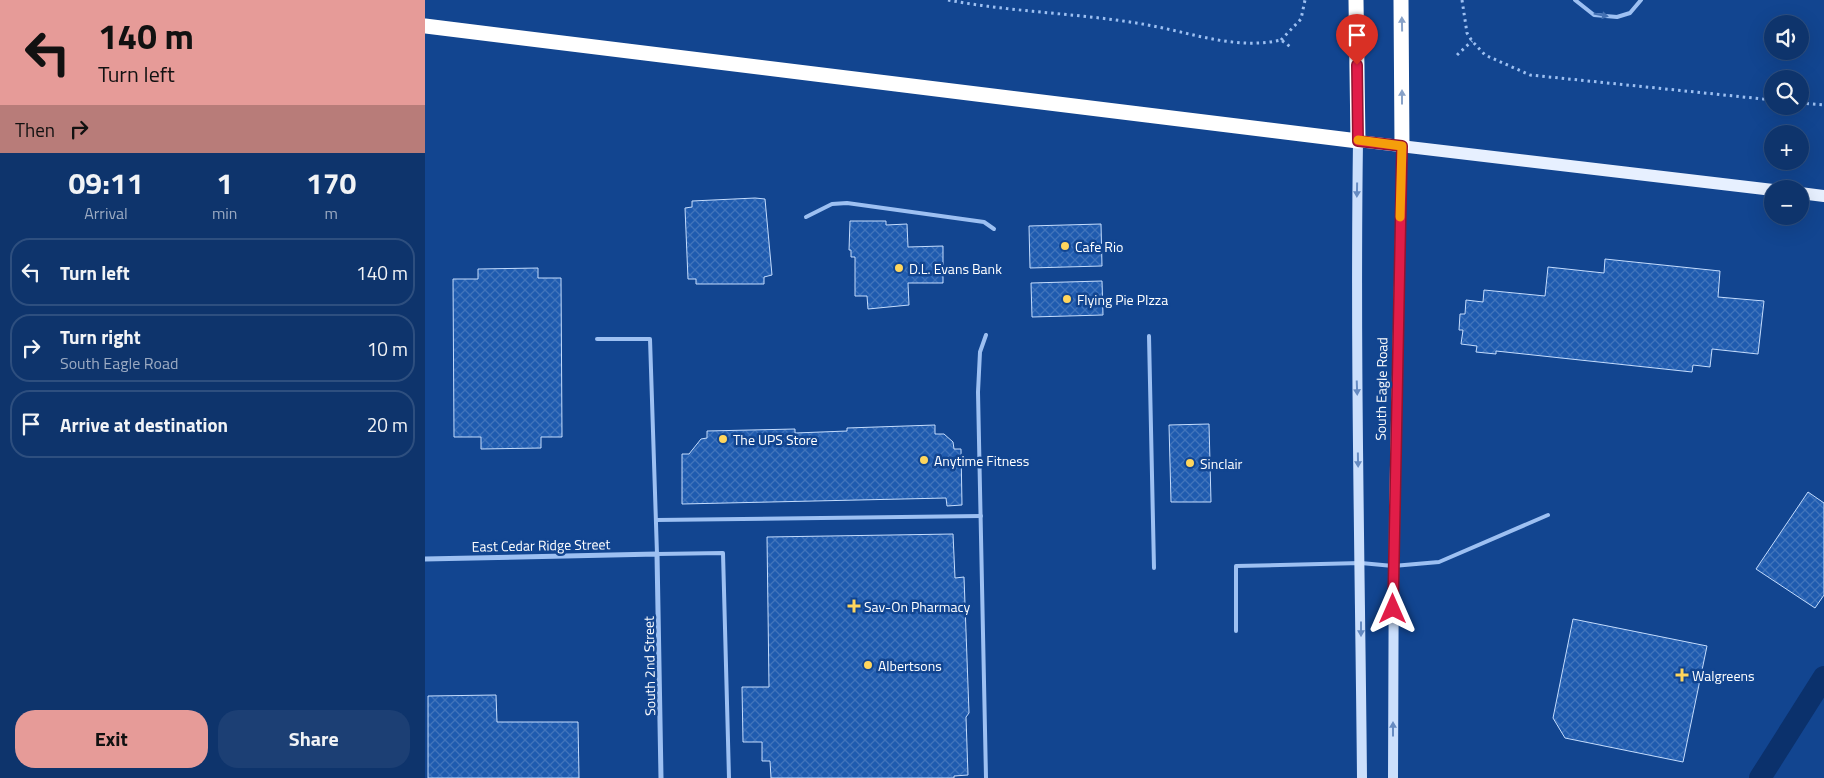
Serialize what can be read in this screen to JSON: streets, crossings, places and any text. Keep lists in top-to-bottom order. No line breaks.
{"streets":{"highway":["South Eagle Road"],"street":["East Cedar Ridge Street","South 2nd Street"]},"crossings":[["East Cedar Ridge Street","South 2nd Street"]],"places":{"other":["Cafe Rio","D.L. Evans Bank","Flying Pie PIzza","The UPS Store","Anytime Fitness","Sinclair","Albertsons"],"health":["Sav-On Pharmacy","Walgreens"]},"page":{"turn":["140 m","Turn left"],"map_buttons":["+","−"],"then":"Then","eta":["09:11","Arrival","1","min","170","m"],"list":[{"name":"Turn left","value":"140 m"},{"name":"Turn right","note":"South Eagle Road","value":"10 m"},{"name":"Arrive at destination","value":"20 m"}],"buttons":["Exit","Share"]}}
